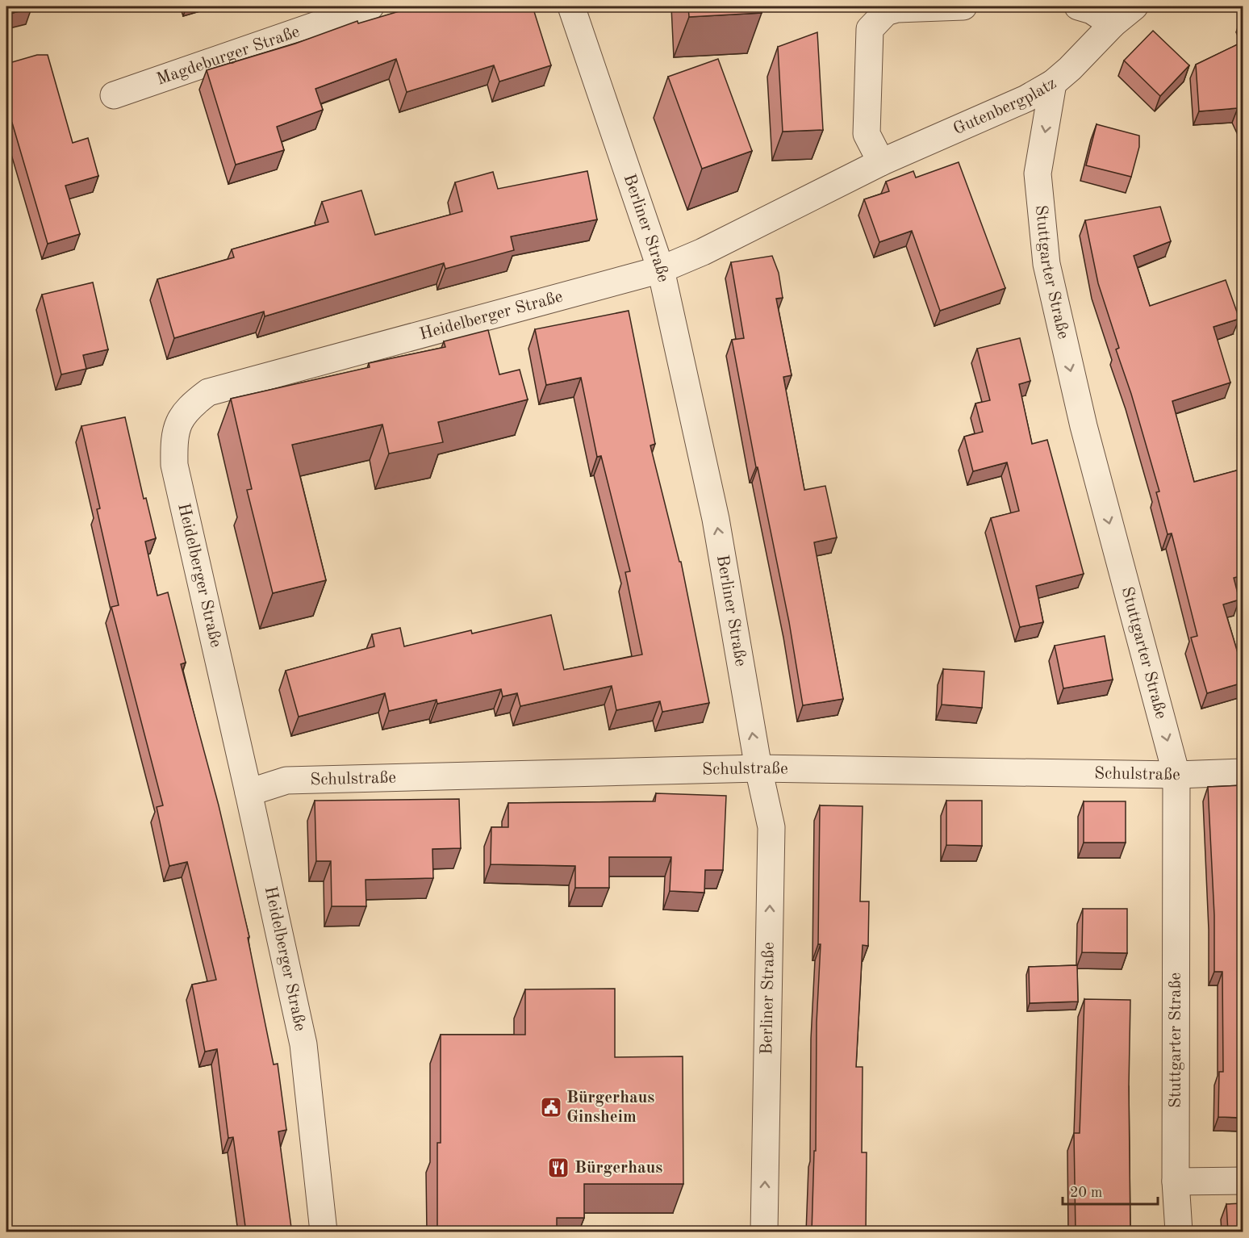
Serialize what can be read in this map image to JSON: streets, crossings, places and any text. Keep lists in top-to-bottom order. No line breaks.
{"streets":{"street":["Magdeburger Straße","Gutenbergplatz","Berliner Straße","Stuttgarter Straße","Heidelberger Straße","Schulstraße"]},"crossings":[["Gutenbergplatz","Berliner Straße"],["Gutenbergplatz","Stuttgarter Straße"],["Gutenbergplatz","Heidelberger Straße"],["Berliner Straße","Heidelberger Straße"],["Berliner Straße","Schulstraße"],["Stuttgarter Straße","Schulstraße"],["Heidelberger Straße","Schulstraße"]],"one_way":["Berliner Straße","Stuttgarter Straße"],"places":{"public building":["Bürgerhaus Ginsheim"],"restaurant":["Bürgerhaus"]},"scale_bar":"20 m"}
